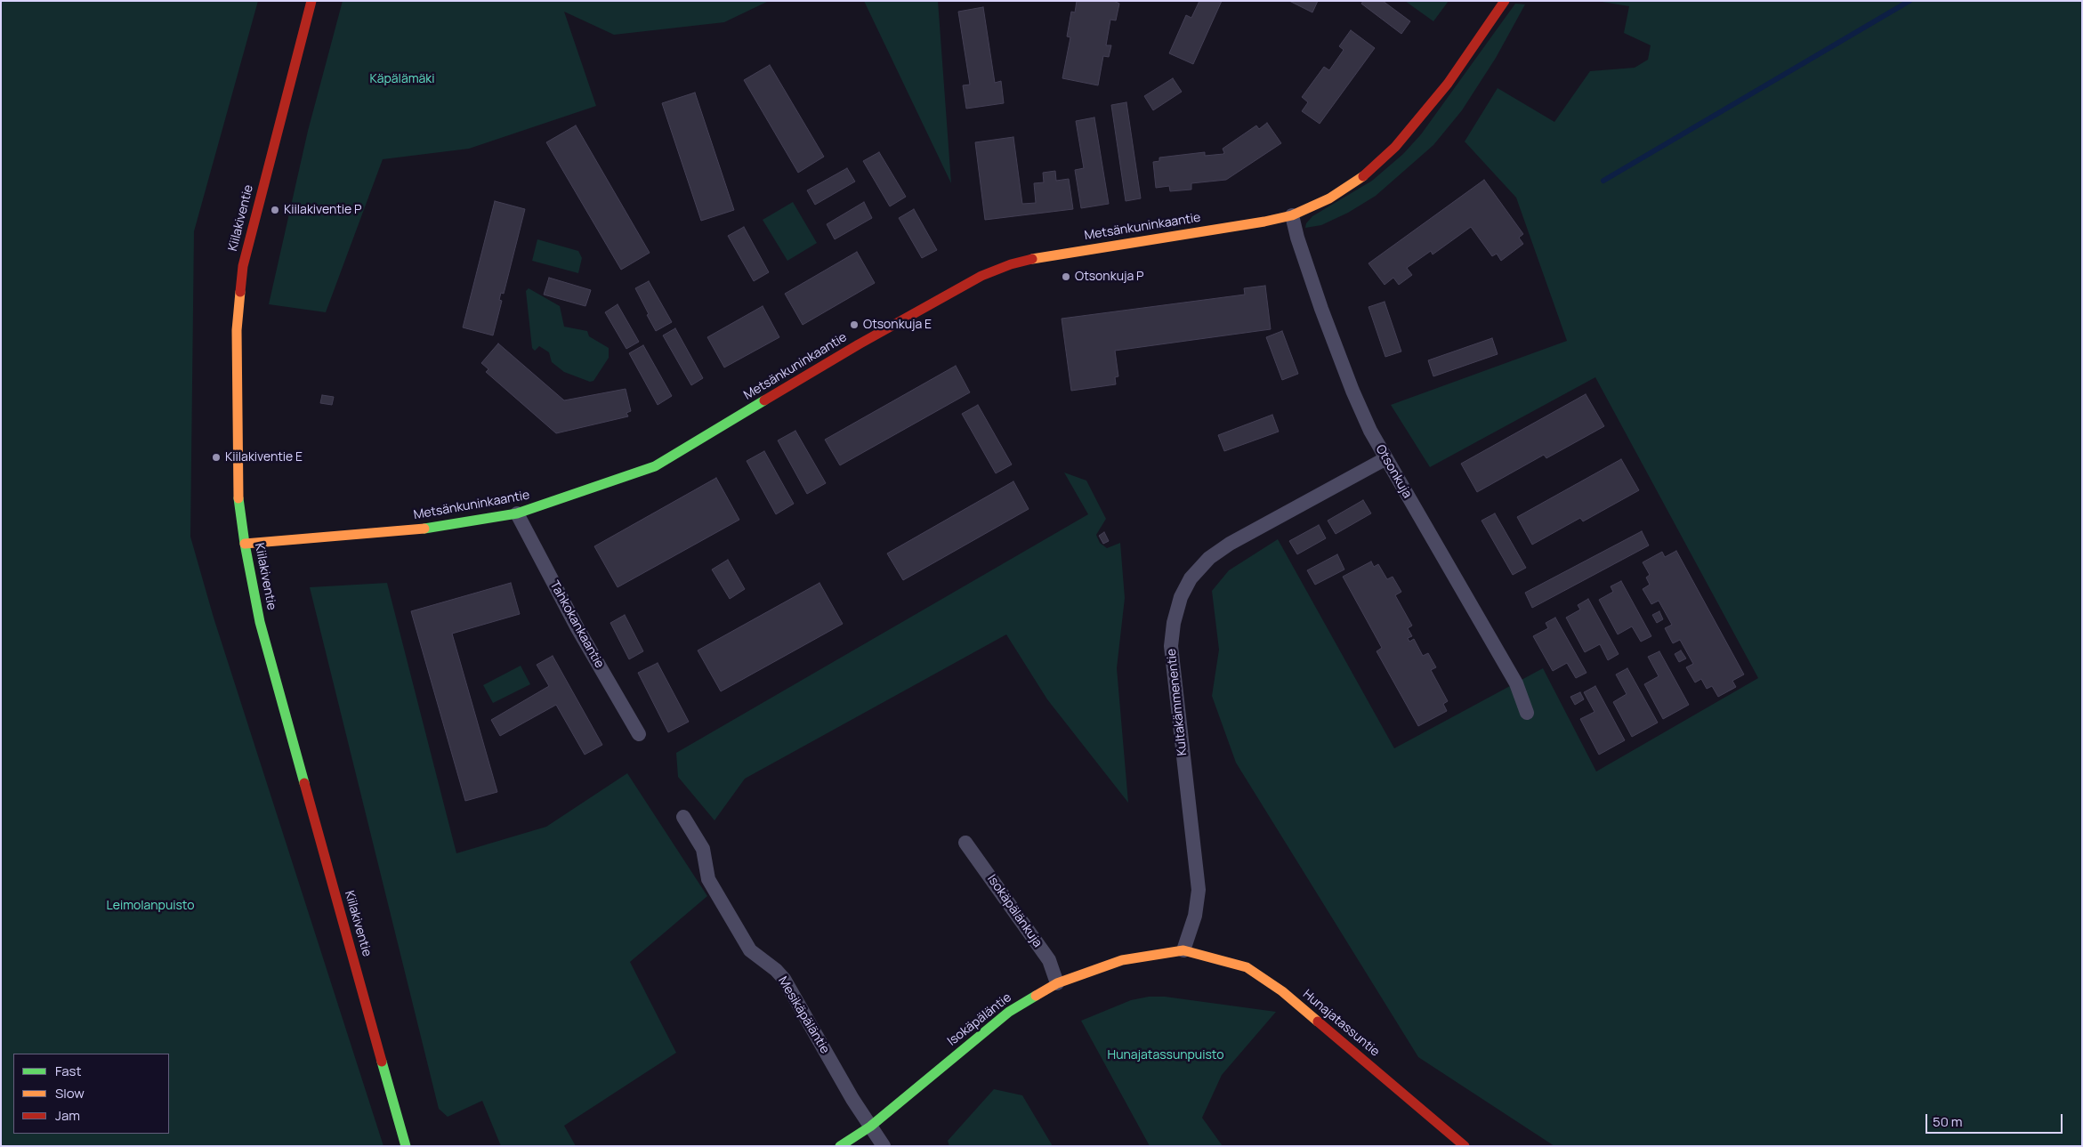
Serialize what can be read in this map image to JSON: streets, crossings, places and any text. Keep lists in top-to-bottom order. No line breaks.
{"streets":{"street":["Kiilakiventie","Metsänkuninkaantie","Otsonkuja","Tahkokankaantie","Kultakämmenentie","Isokäpälänkuja","Mesikäpäläntie","Isokäpäläntie","Hunajatassuntie"]},"crossings":[["Kiilakiventie","Metsänkuninkaantie"],["Metsänkuninkaantie","Otsonkuja"],["Metsänkuninkaantie","Tahkokankaantie"],["Otsonkuja","Kultakämmenentie"],["Kultakämmenentie","Isokäpäläntie"],["Kultakämmenentie","Hunajatassuntie"],["Isokäpälänkuja","Isokäpäläntie"],["Mesikäpäläntie","Isokäpäläntie"],["Isokäpäläntie","Hunajatassuntie"]],"parks":["Käpälämäki","Leimolanpuisto","Hunajatassunpuisto"],"places":["Kiilakiventie P","Otsonkuja P","Otsonkuja E","Kiilakiventie E"],"legend":["Fast","Slow","Jam"],"scale_bar":"50 m"}
